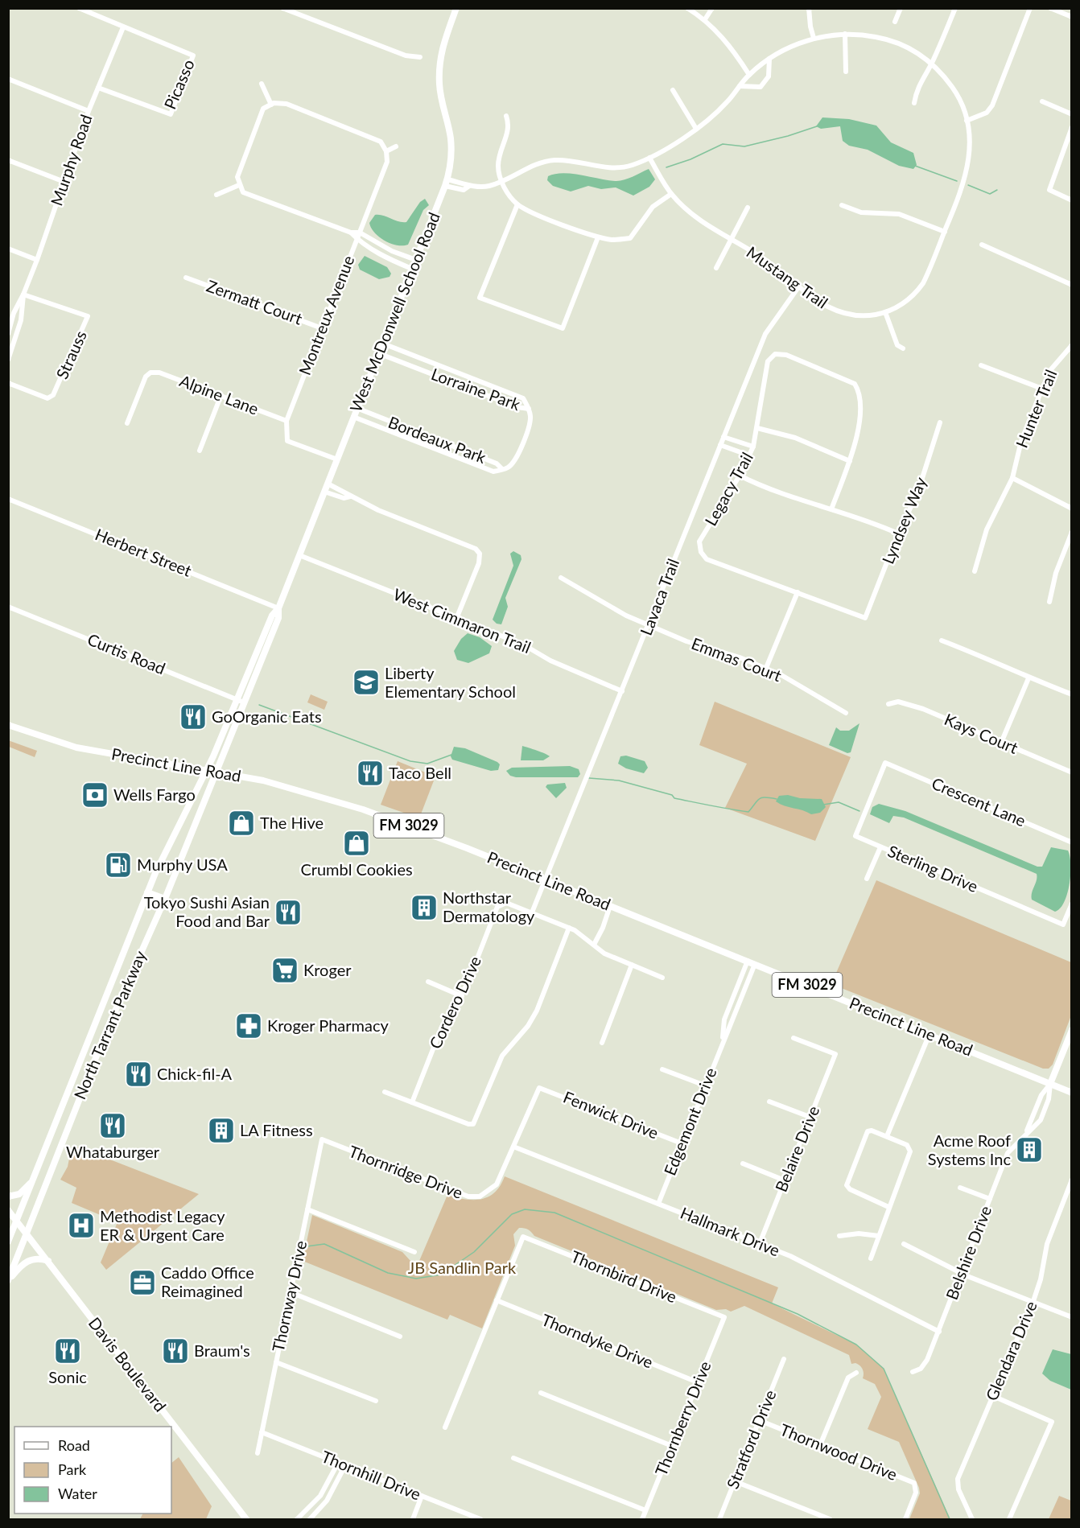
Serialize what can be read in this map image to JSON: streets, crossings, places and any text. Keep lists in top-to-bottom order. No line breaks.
{"streets":{"main road":["West McDonwell School Road","Precinct Line Road","FM 3029","North Tarrant Parkway","Davis Boulevard"],"street":["Picasso","Murphy Road","Mustang Trail","Zermatt Court","Montreux Avenue","Strauss","Lorraine Park","Alpine Lane","Hunter Trail","Bordeaux Park","Legacy Trail","Lyndsey Way","Herbert Street","Lavaca Trail","West Cimmaron Trail","Curtis Road","Emmas Court","Kays Court","Crescent Lane","Sterling Drive","Cordero Drive","Fenwick Drive","Edgemont Drive","Belaire Drive","Thornridge Drive","Hallmark Drive","Belshire Drive","Thornbird Drive","Thornway Drive","Thorndyke Drive","Glendara Drive","Thornberry Drive","Stratford Drive","Thornwood Drive","Thornhill Drive"]},"crossings":[["Picasso","Murphy Road"],["Murphy Road","Strauss"],["Mustang Trail","West McDonwell School Road"],["Mustang Trail","Lavaca Trail"],["Zermatt Court","Montreux Avenue"],["West McDonwell School Road","Lorraine Park"],["West McDonwell School Road","Bordeaux Park"],["West McDonwell School Road","Herbert Street"],["West McDonwell School Road","West Cimmaron Trail"],["West McDonwell School Road","Curtis Road"],["West McDonwell School Road","Precinct Line Road"],["West McDonwell School Road","North Tarrant Parkway"],["Montreux Avenue","Alpine Lane"],["Legacy Trail","Lyndsey Way"],["Lavaca Trail","West Cimmaron Trail"],["Lavaca Trail","Emmas Court"],["Lavaca Trail","Precinct Line Road"],["Lavaca Trail","Cordero Drive"],["Precinct Line Road","North Tarrant Parkway"],["Precinct Line Road","Edgemont Drive"],["Precinct Line Road","Belshire Drive"],["Crescent Lane","Sterling Drive"],["North Tarrant Parkway","Davis Boulevard"],["Fenwick Drive","Edgemont Drive"],["Fenwick Drive","Thornridge Drive"],["Edgemont Drive","Hallmark Drive"],["Belaire Drive","Hallmark Drive"],["Thornridge Drive","Hallmark Drive"],["Thornridge Drive","Thornway Drive"],["Hallmark Drive","Belshire Drive"],["Thornbird Drive","Thorndyke Drive"],["Thornbird Drive","Thornberry Drive"],["Thornway Drive","Thornhill Drive"],["Thorndyke Drive","Thornberry Drive"],["Stratford Drive","Thornwood Drive"]],"parks":["JB Sandlin Park"],"places":{"school or university":["Liberty Elementary School"],"restaurant":["GoOrganic Eats","Taco Bell","Tokyo Sushi Asian Food and Bar","Chick-fil-A","Whataburger","Sonic","Braum's"],"bank":["Wells Fargo"],"shop":["The Hive","Crumbl Cookies"],"fuel station":["Murphy USA"],"building":["Northstar Dermatology","LA Fitness","Acme Roof Systems Inc"],"supermarket":["Kroger"],"pharmacy":["Kroger Pharmacy"],"hospital":["Methodist Legacy ER & Urgent Care"],"office":["Caddo Office Reimagined"]},"legend":["Road","Park","Water"]}
